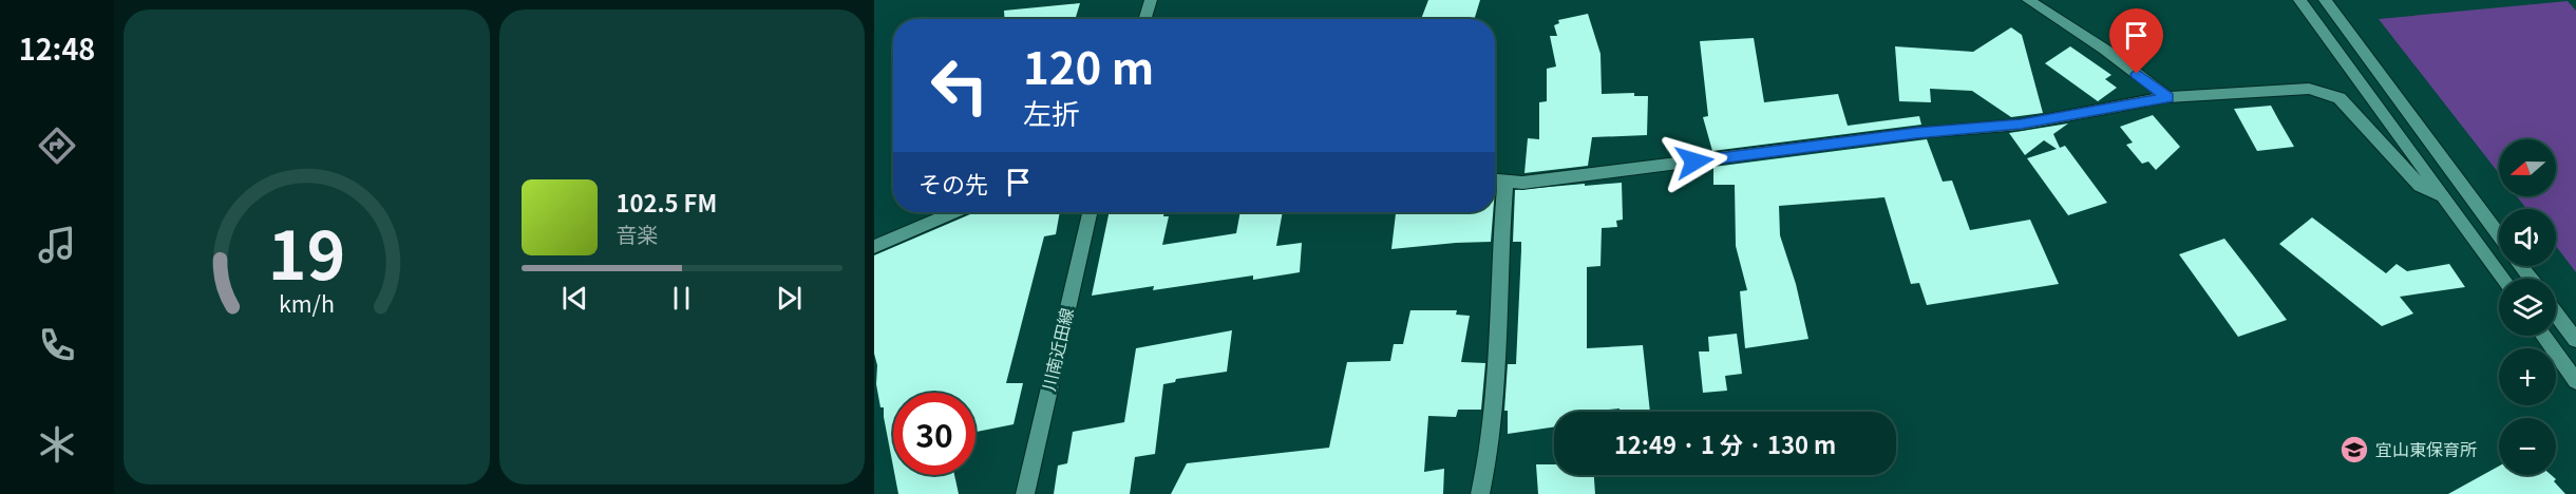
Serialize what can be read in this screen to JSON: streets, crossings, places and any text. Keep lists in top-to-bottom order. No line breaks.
{"streets":{"street":["川南近田線"]},"places":{"school or university":["宜山東保育所"]},"north":"left","page":{"tabs":"12:48","turn":["120 m","左折"],"map_buttons":["+","−"],"then":"その先","song":["102.5 FM","音楽"],"limit":"30","trip":"12:49 · 1 分 · 130 m","gauge":["19","km/h"]}}
